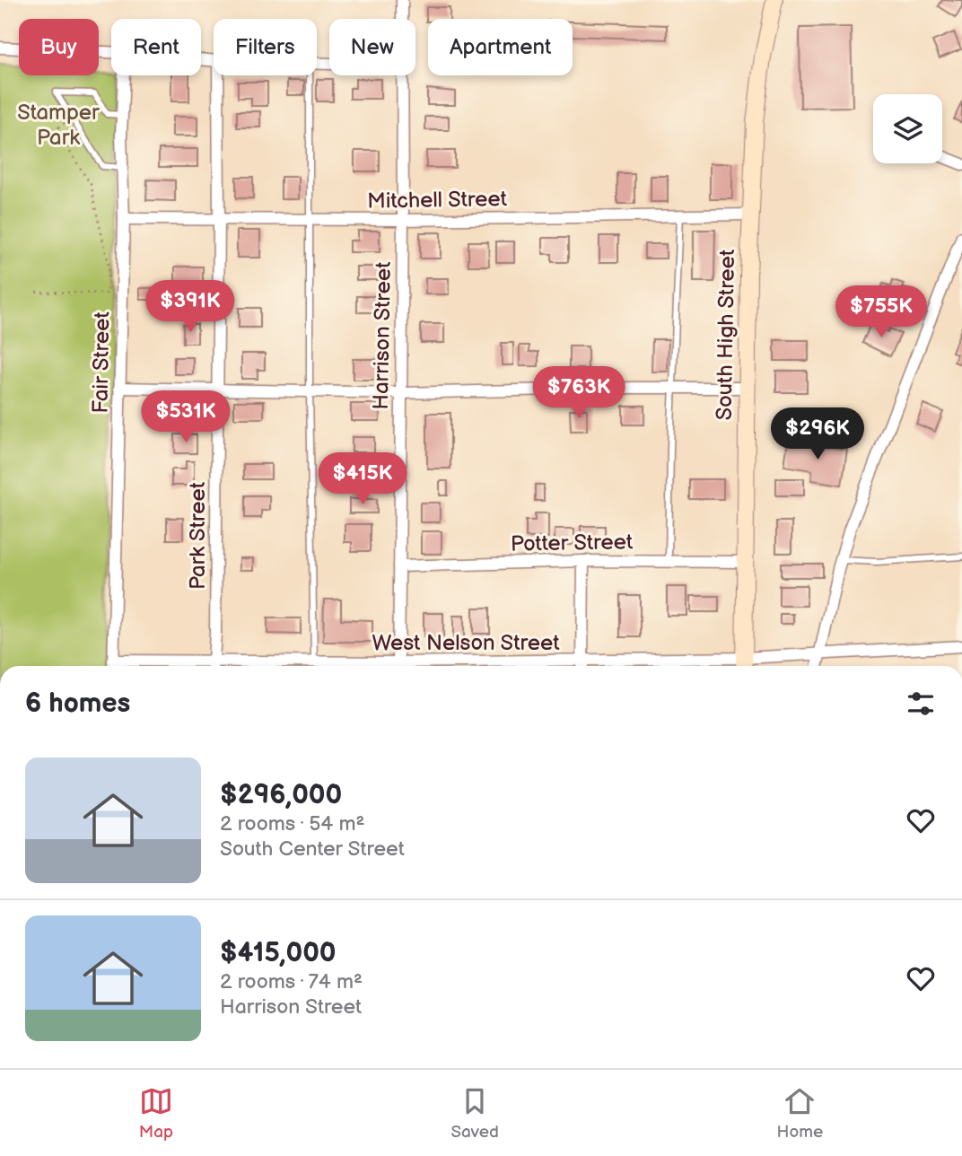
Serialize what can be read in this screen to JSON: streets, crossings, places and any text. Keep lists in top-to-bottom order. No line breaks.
{"streets":{"main road":["South High Street"],"street":["Mitchell Street","Harrison Street","Fair Street","Park Street","Potter Street","West Nelson Street"]},"crossings":[["Mitchell Street","South High Street"],["Mitchell Street","Harrison Street"],["Mitchell Street","Fair Street"],["Mitchell Street","Park Street"],["South High Street","Potter Street"],["South High Street","West Nelson Street"],["Harrison Street","Potter Street"]],"parks":["Stamper Park"],"page":{"chip":["Buy","Rent","Filters","New","Apartment"],"price":["$391K","$755K","$763K","$531K","$296K","$415K"],"heading":"6 homes","list":[{"name":"$296,000","note":"2 rooms · 54 m² · South Center Street"},{"name":"$415,000","note":"2 rooms · 74 m² · Harrison Street"}],"tabs":["Map","Saved","Home"]}}
